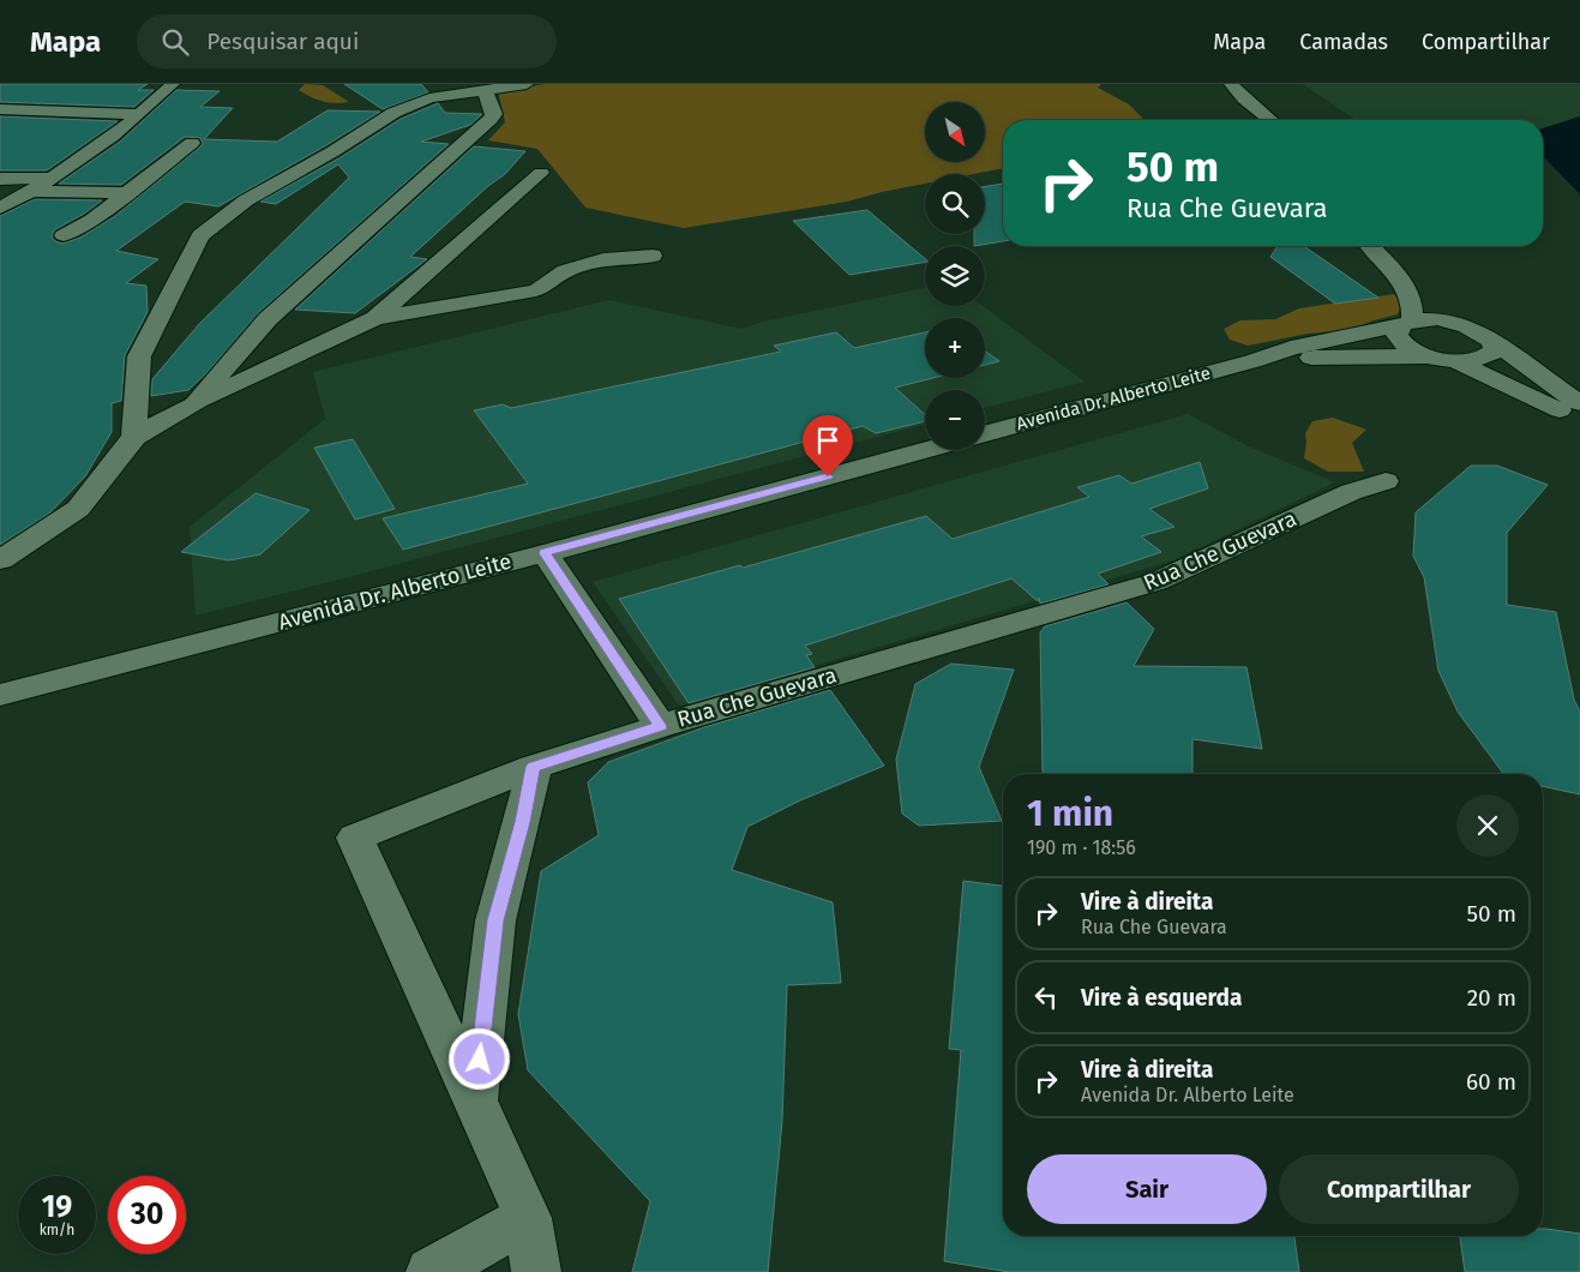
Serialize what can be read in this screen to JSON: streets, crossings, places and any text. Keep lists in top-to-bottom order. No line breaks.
{"streets":{"street":["Avenida Dr. Alberto Leite","Rua Che Guevara"]},"north":"bottom right","page":{"header":"Mapa","search":"Pesquisar aqui","nav":["Mapa","Camadas","Compartilhar"],"map_buttons":["+","−"],"turn":["50 m","Rua Che Guevara"],"heading":["1 min","190 m · 18:56"],"list":[{"name":"Vire à direita","note":"Rua Che Guevara","value":"50 m"},{"name":"Vire à esquerda","value":"20 m"},{"name":"Vire à direita","note":"Avenida Dr. Alberto Leite","value":"60 m"}],"buttons":["Sair","Compartilhar"],"speed":"19 km/h","limit":"30"}}
